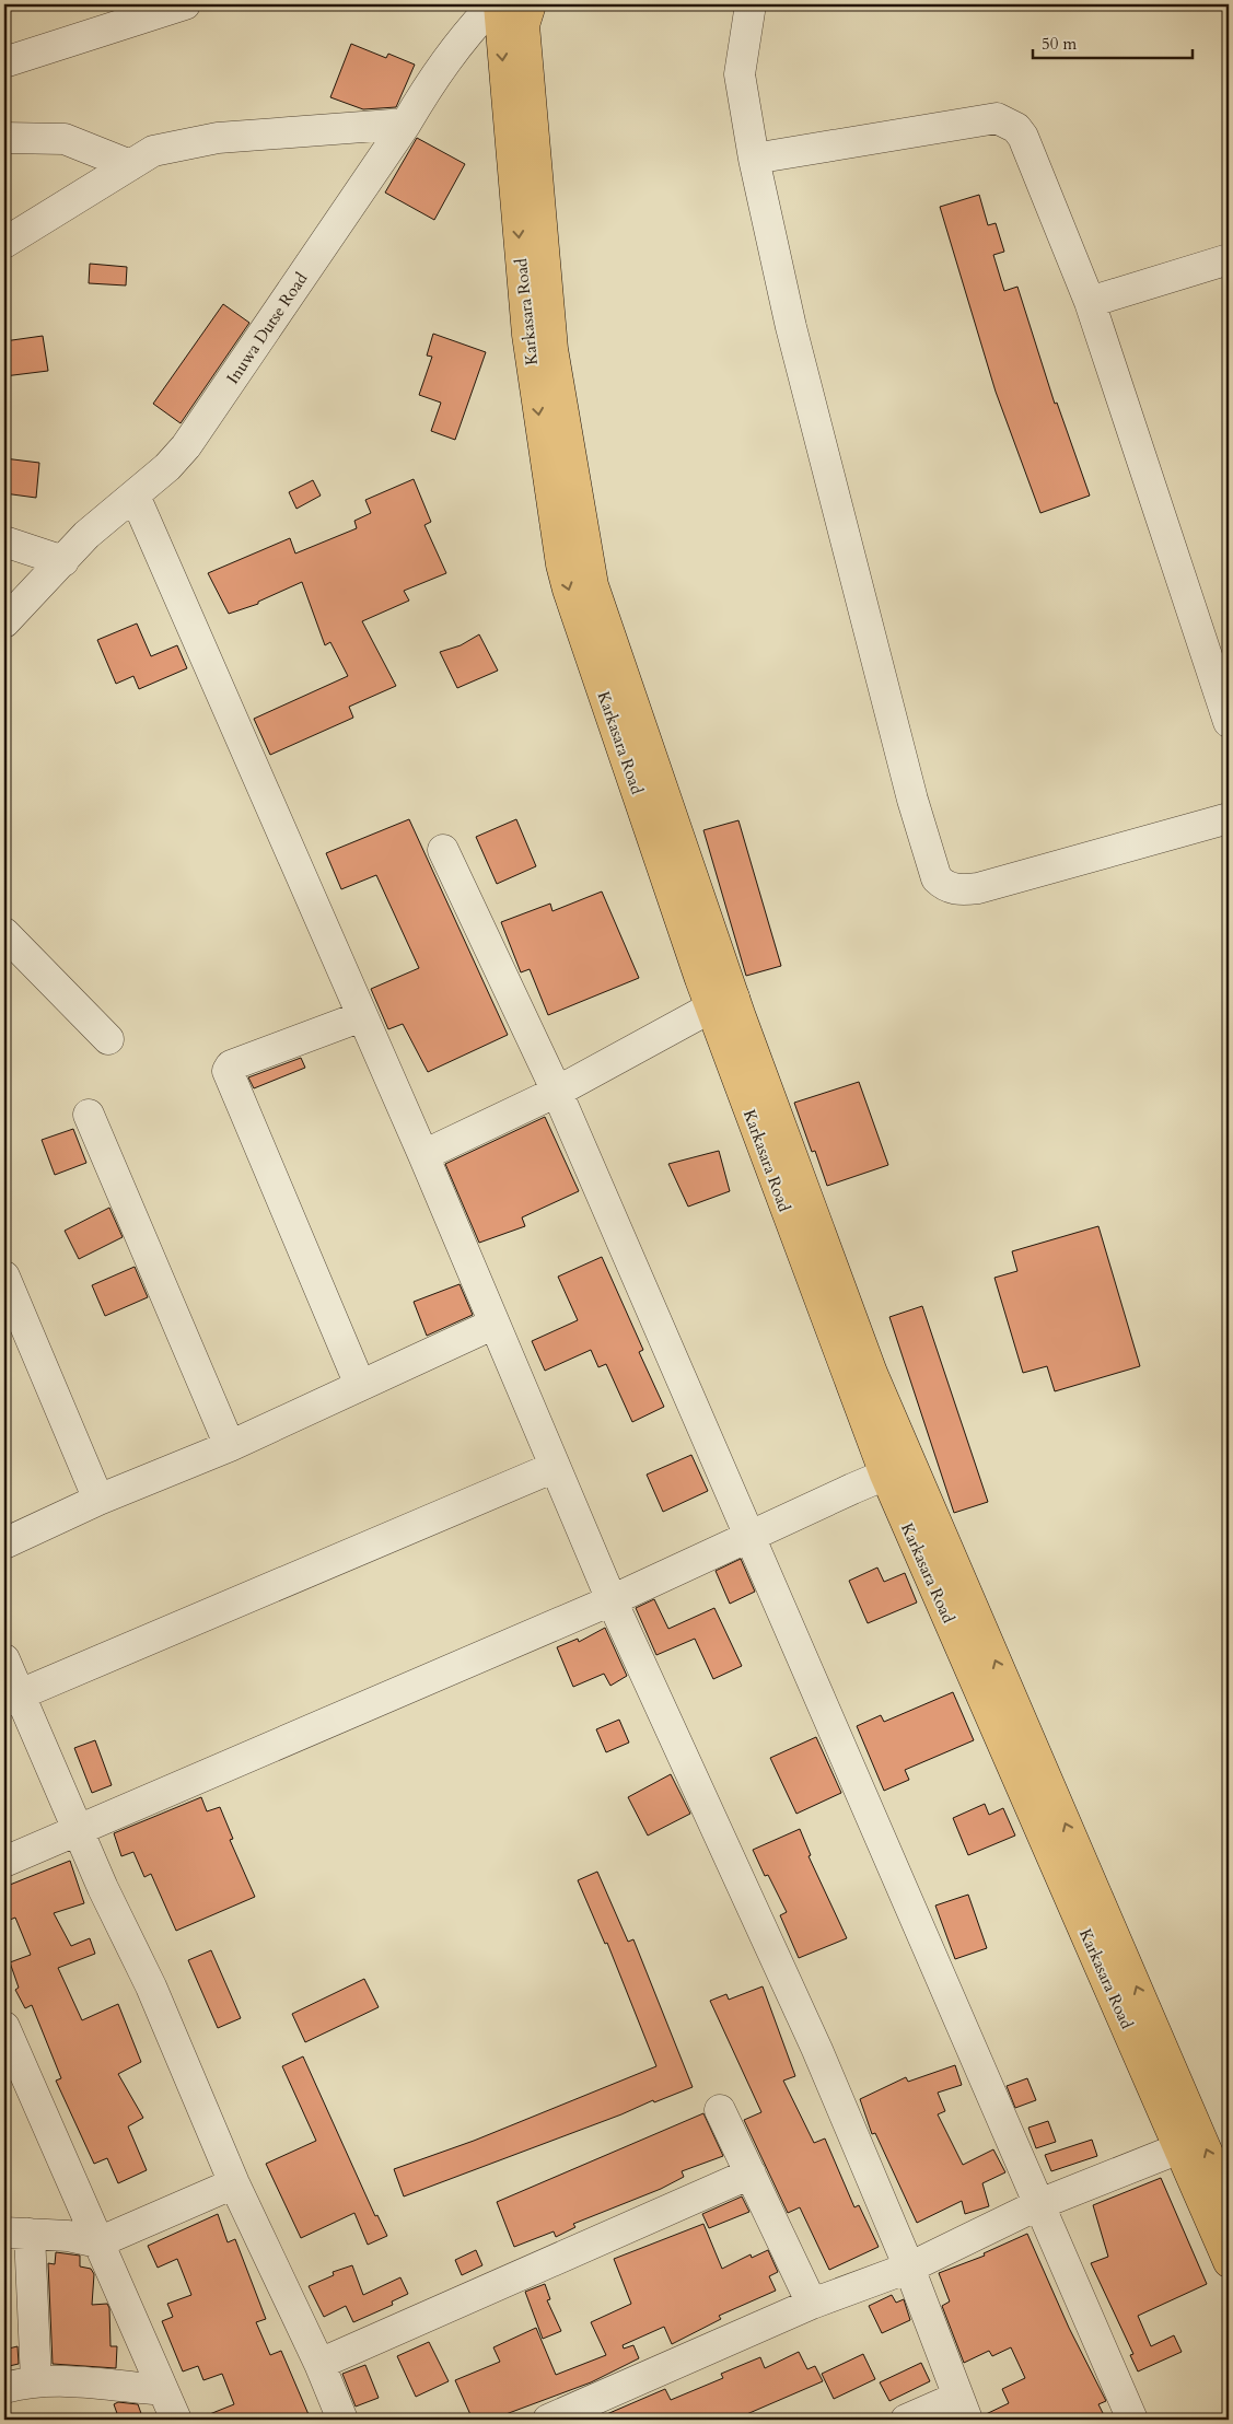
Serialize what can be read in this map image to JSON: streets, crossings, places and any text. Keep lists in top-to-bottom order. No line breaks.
{"streets":{"main road":["Karkasara Road"],"street":["Inuwa Dutse Road"]},"scale_bar":"50 m"}
